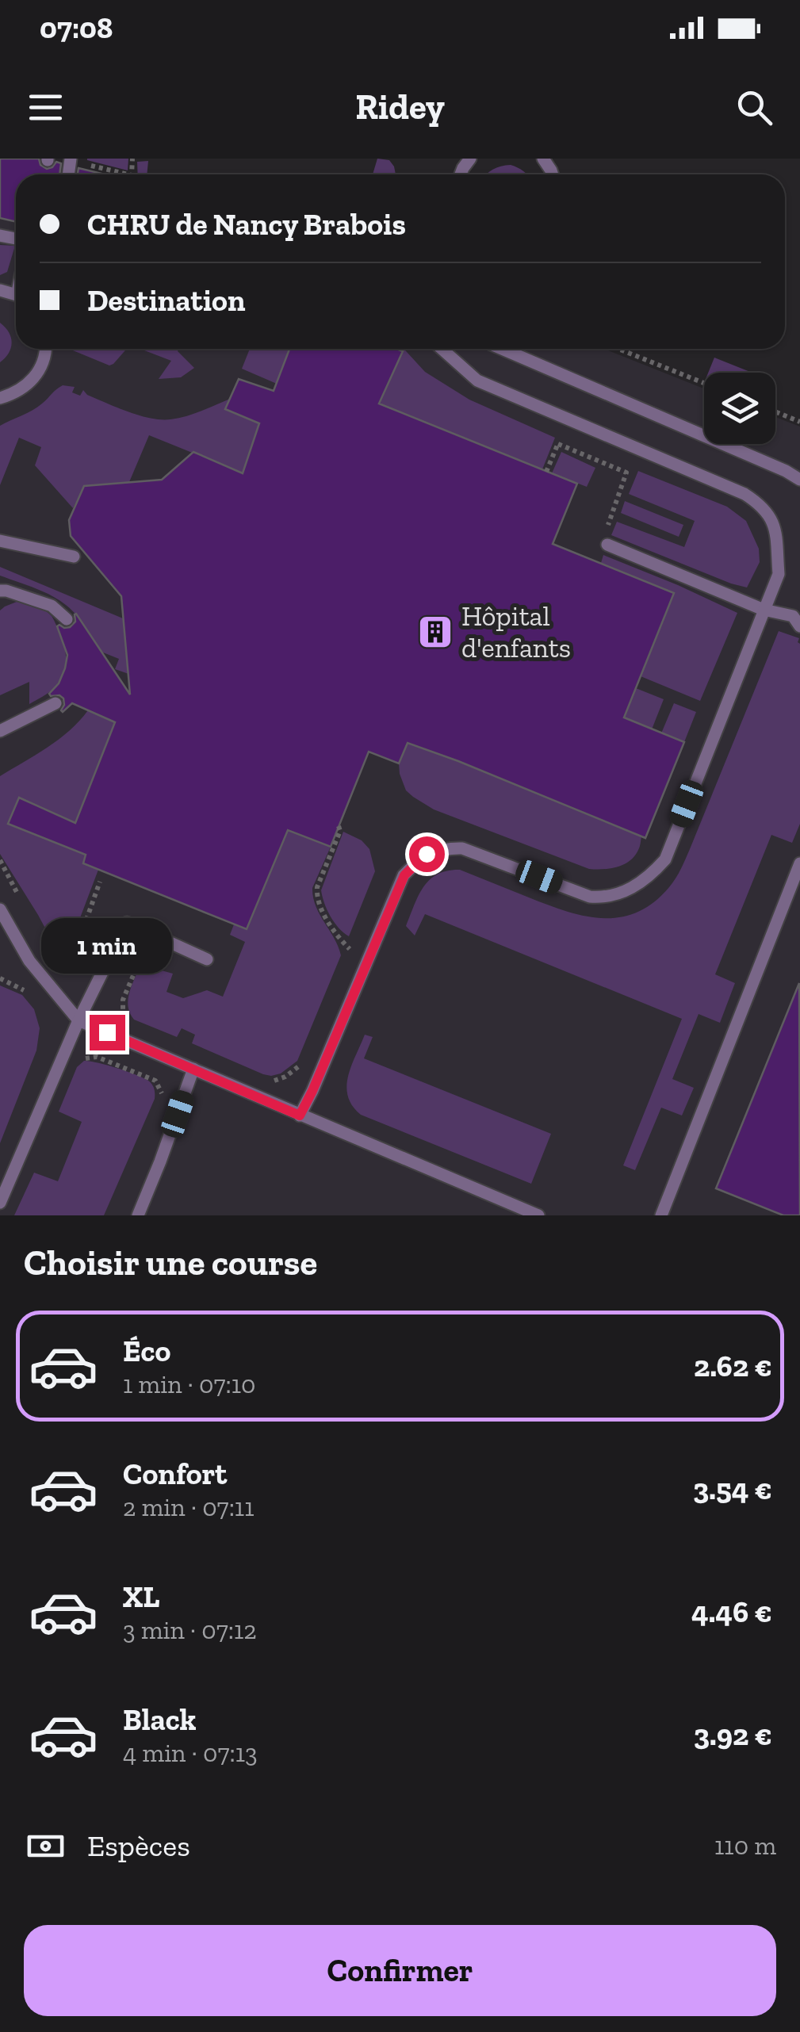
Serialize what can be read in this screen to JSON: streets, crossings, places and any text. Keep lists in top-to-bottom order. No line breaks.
{"places":{"building":["Hôpital d'enfants"]},"page":{"status":"07:08","header":"Ridey","banner":["CHRU de Nancy Brabois","Destination"],"bubble":"1 min","heading":"Choisir une course","list":[{"name":"Éco","note":"1 min · 07:10","value":"2.62 €"},{"name":"Confort","note":"2 min · 07:11","value":"3.54 €"},{"name":"XL","note":"3 min · 07:12","value":"4.46 €"},{"name":"Black","note":"4 min · 07:13","value":"3.92 €"}],"pay":["Espèces","110 m"],"buttons":"Confirmer"}}
